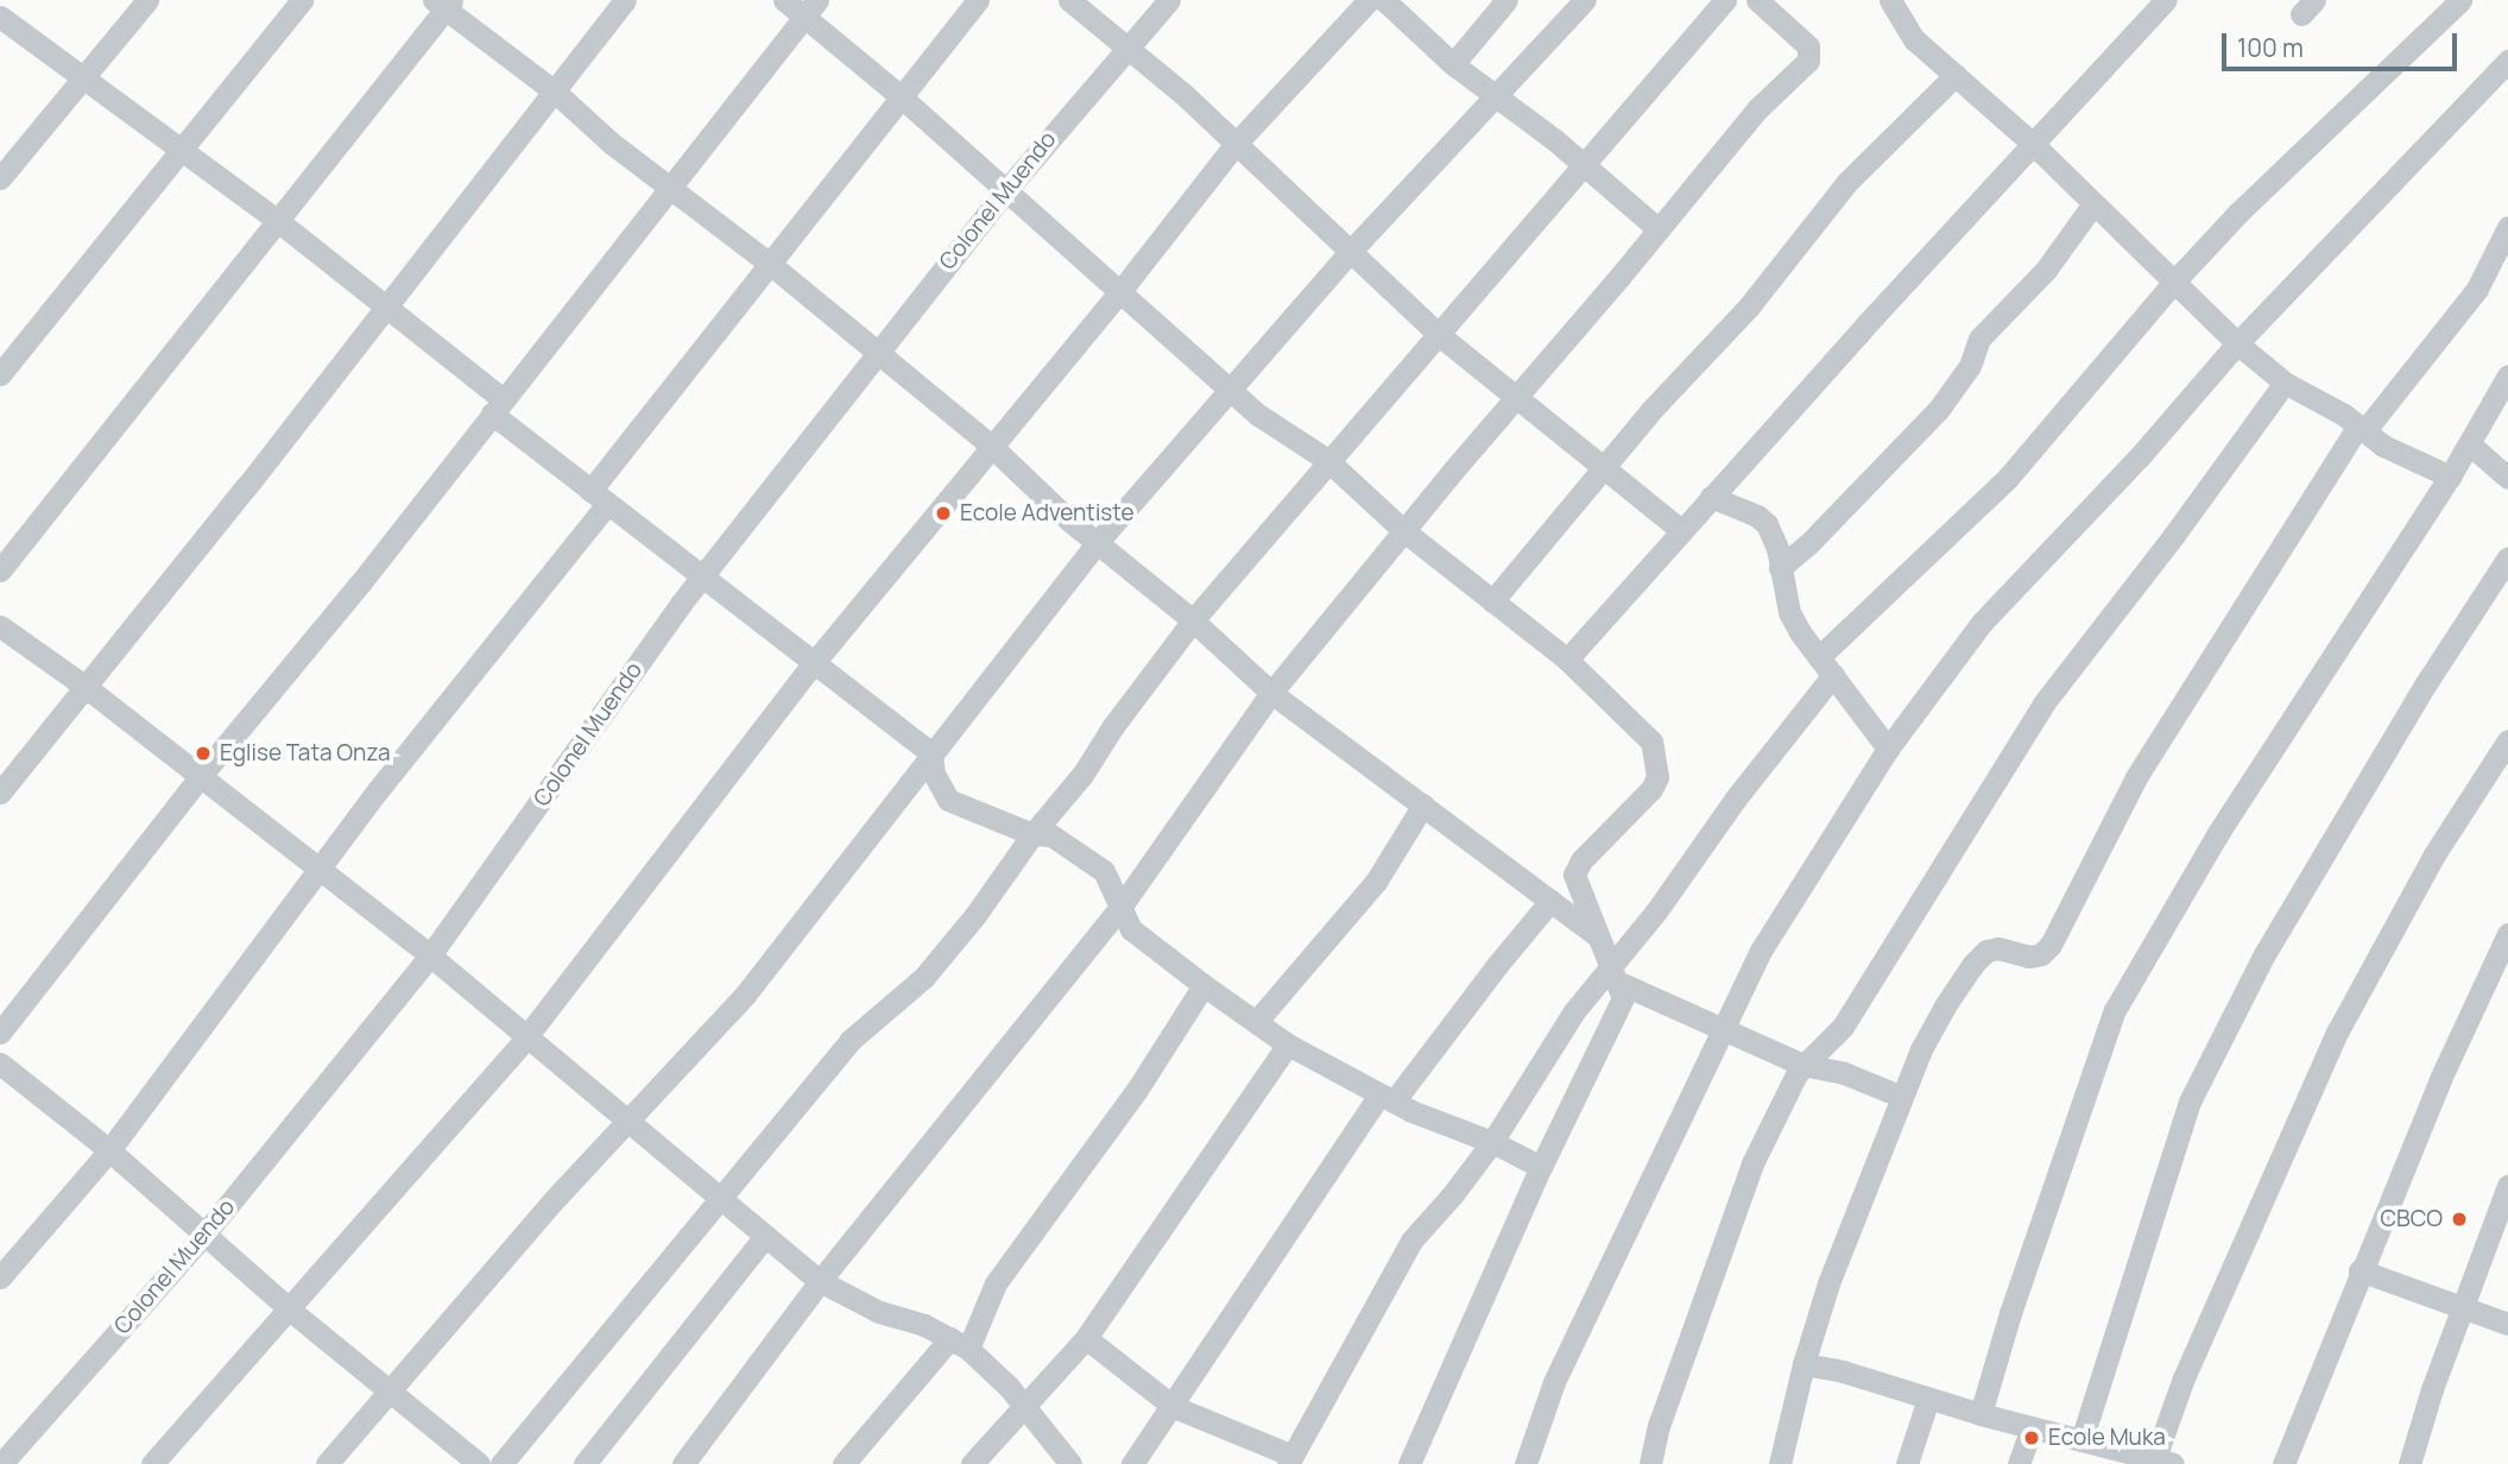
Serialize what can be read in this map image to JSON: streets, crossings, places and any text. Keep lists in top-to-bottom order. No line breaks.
{"streets":{"street":["Colonel Muendo"]},"places":["Ecole Adventiste","Eglise Tata Onza","CBCO","Ecole Muka"],"scale_bar":"100 m"}
